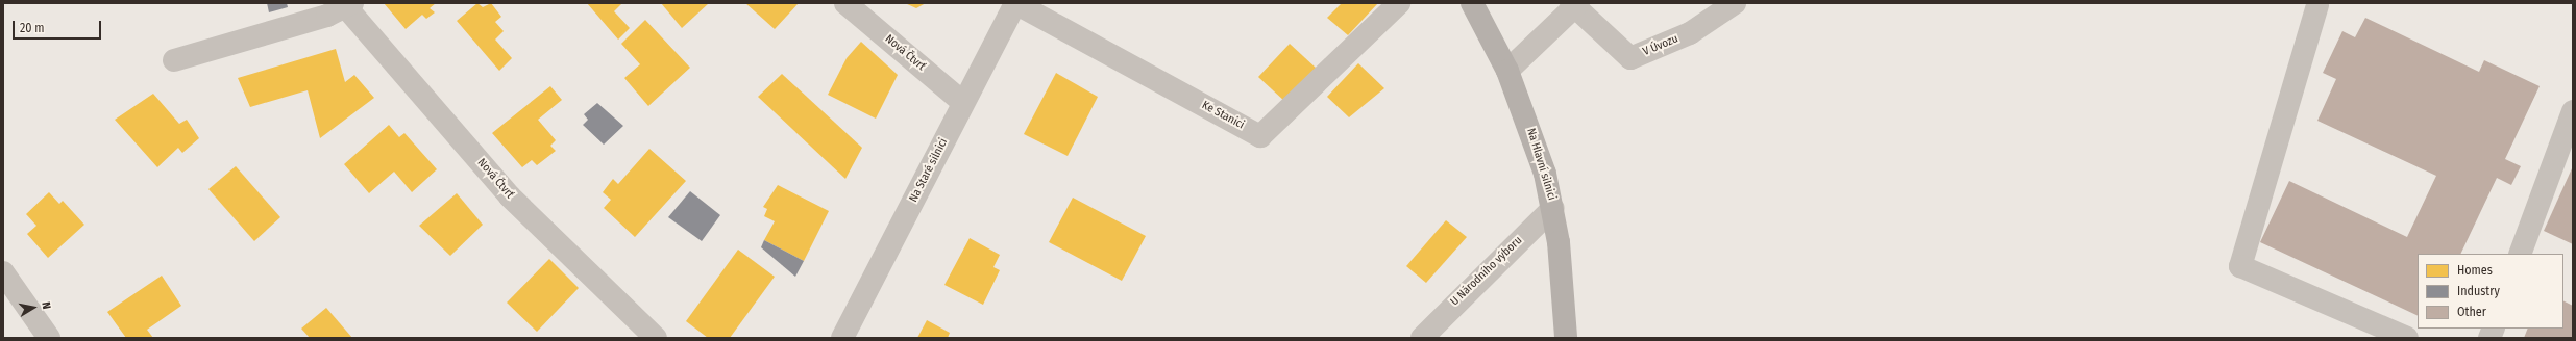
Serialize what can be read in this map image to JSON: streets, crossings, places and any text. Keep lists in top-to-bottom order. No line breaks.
{"streets":{"street":["V Úvozu","Nová Čtvrť","Ke Stanici","Na Hlavní silnici","Na Staré silnici","U Národního výboru"]},"crossings":[["Nová Čtvrť","Na Staré silnici"],["Ke Stanici","Na Staré silnici"],["Na Hlavní silnici","U Národního výboru"]],"legend":["Homes","Industry","Other"],"scale_bar":"20 m","north":"right"}
